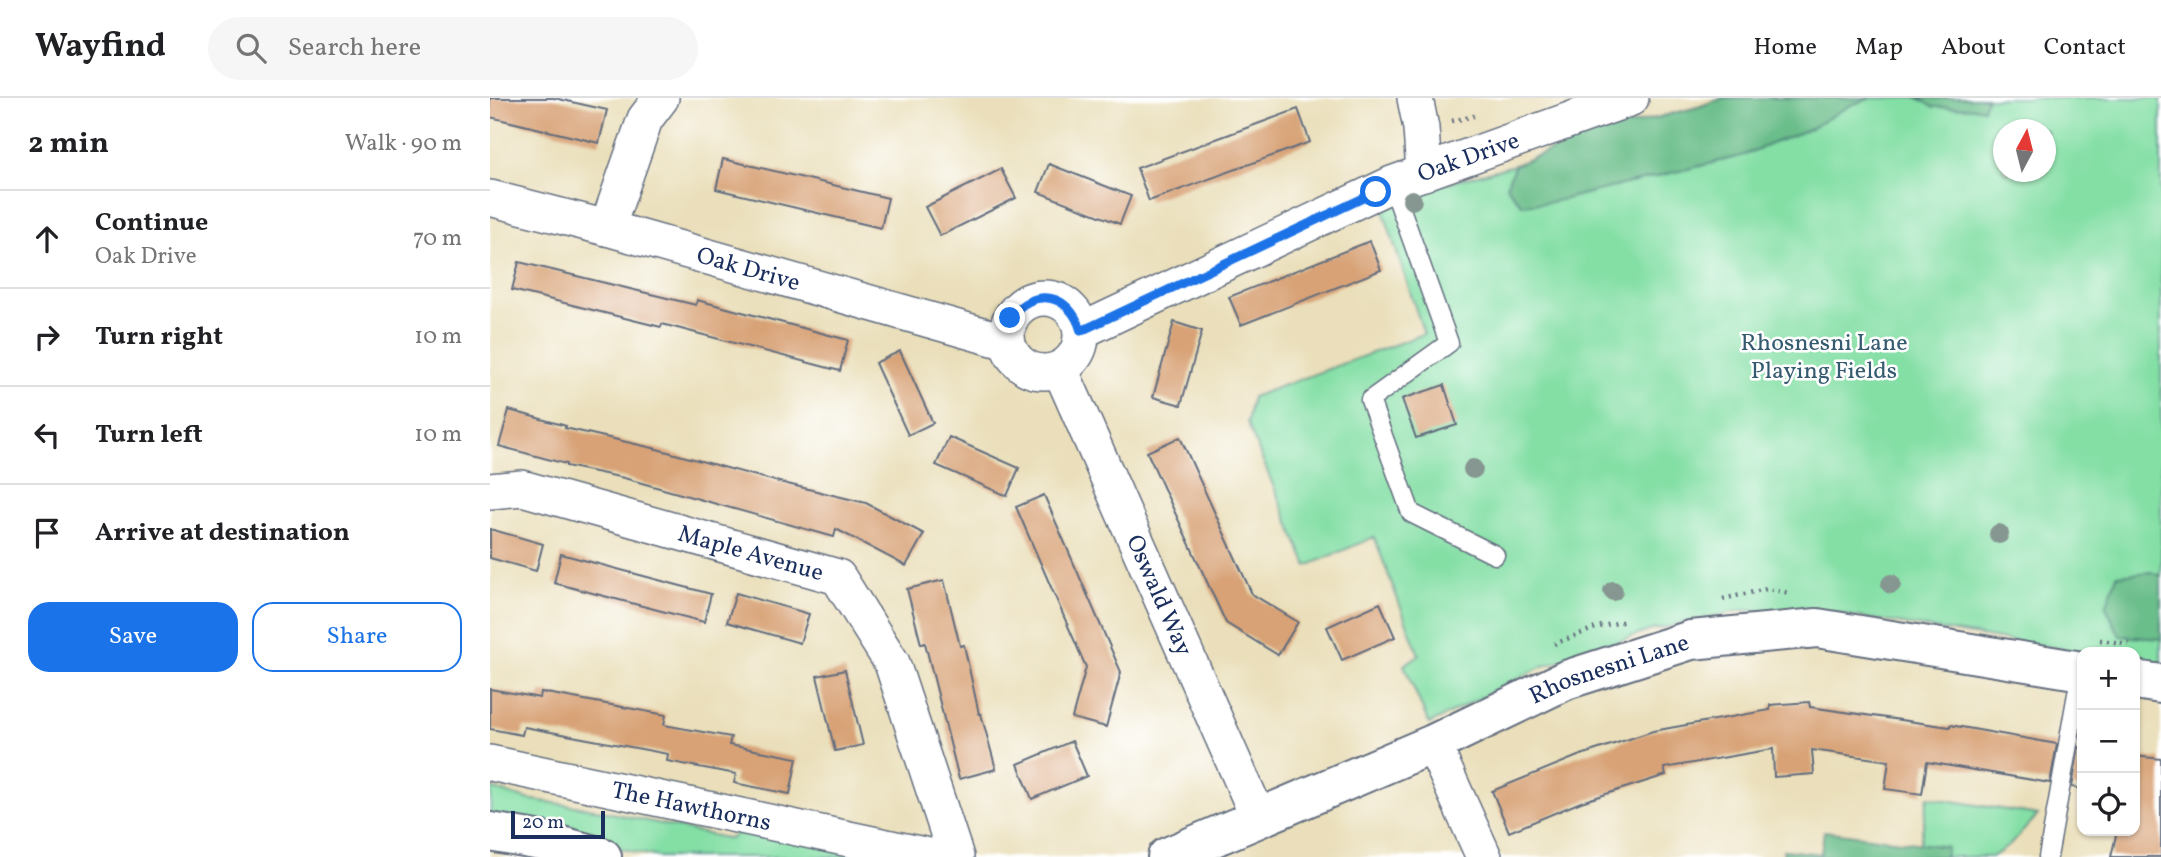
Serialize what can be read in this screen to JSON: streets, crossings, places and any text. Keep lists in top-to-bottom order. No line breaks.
{"streets":{"main road":["Rhosnesni Lane"],"street":["Oak Drive","Maple Avenue","Oswald Way","The Hawthorns"]},"crossings":[["Oak Drive","Oswald Way"],["Oswald Way","Rhosnesni Lane"]],"parks":["Rhosnesni Lane Playing Fields"],"scale_bar":"20 m","north":"top","page":{"header":"Wayfind","search":"Search here","nav":["Home","Map","About","Contact"],"heading":["2 min","Walk · 90 m"],"list":[["Continue","Oak Drive","70 m"],["Turn right","10 m"],["Turn left","10 m"],"Arrive at destination"],"buttons":["Save","Share"],"map_buttons":["+","−"],"scale":"20 m"}}
